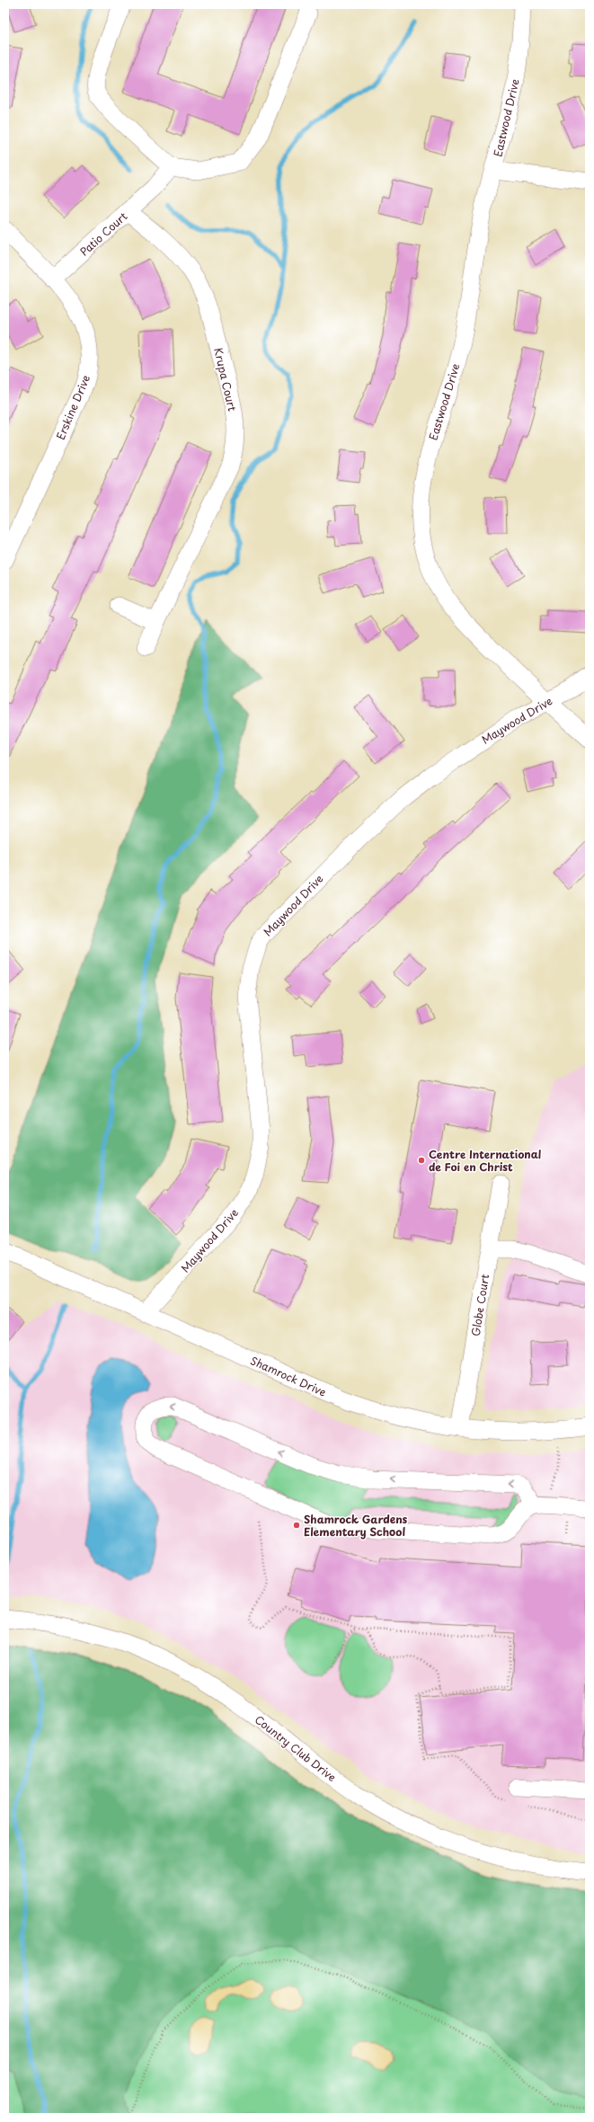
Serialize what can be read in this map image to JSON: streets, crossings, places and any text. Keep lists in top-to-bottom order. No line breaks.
{"streets":{"street":["Eastwood Drive","Patio Court","Krupa Court","Erskine Drive","Maywood Drive","Globe Court","Shamrock Drive","Country Club Drive"]},"crossings":[["Eastwood Drive","Maywood Drive"],["Patio Court","Krupa Court"],["Patio Court","Erskine Drive"],["Maywood Drive","Shamrock Drive"],["Globe Court","Shamrock Drive"]],"places":["Centre International de Foi en Christ","Shamrock Gardens Elementary School"]}
